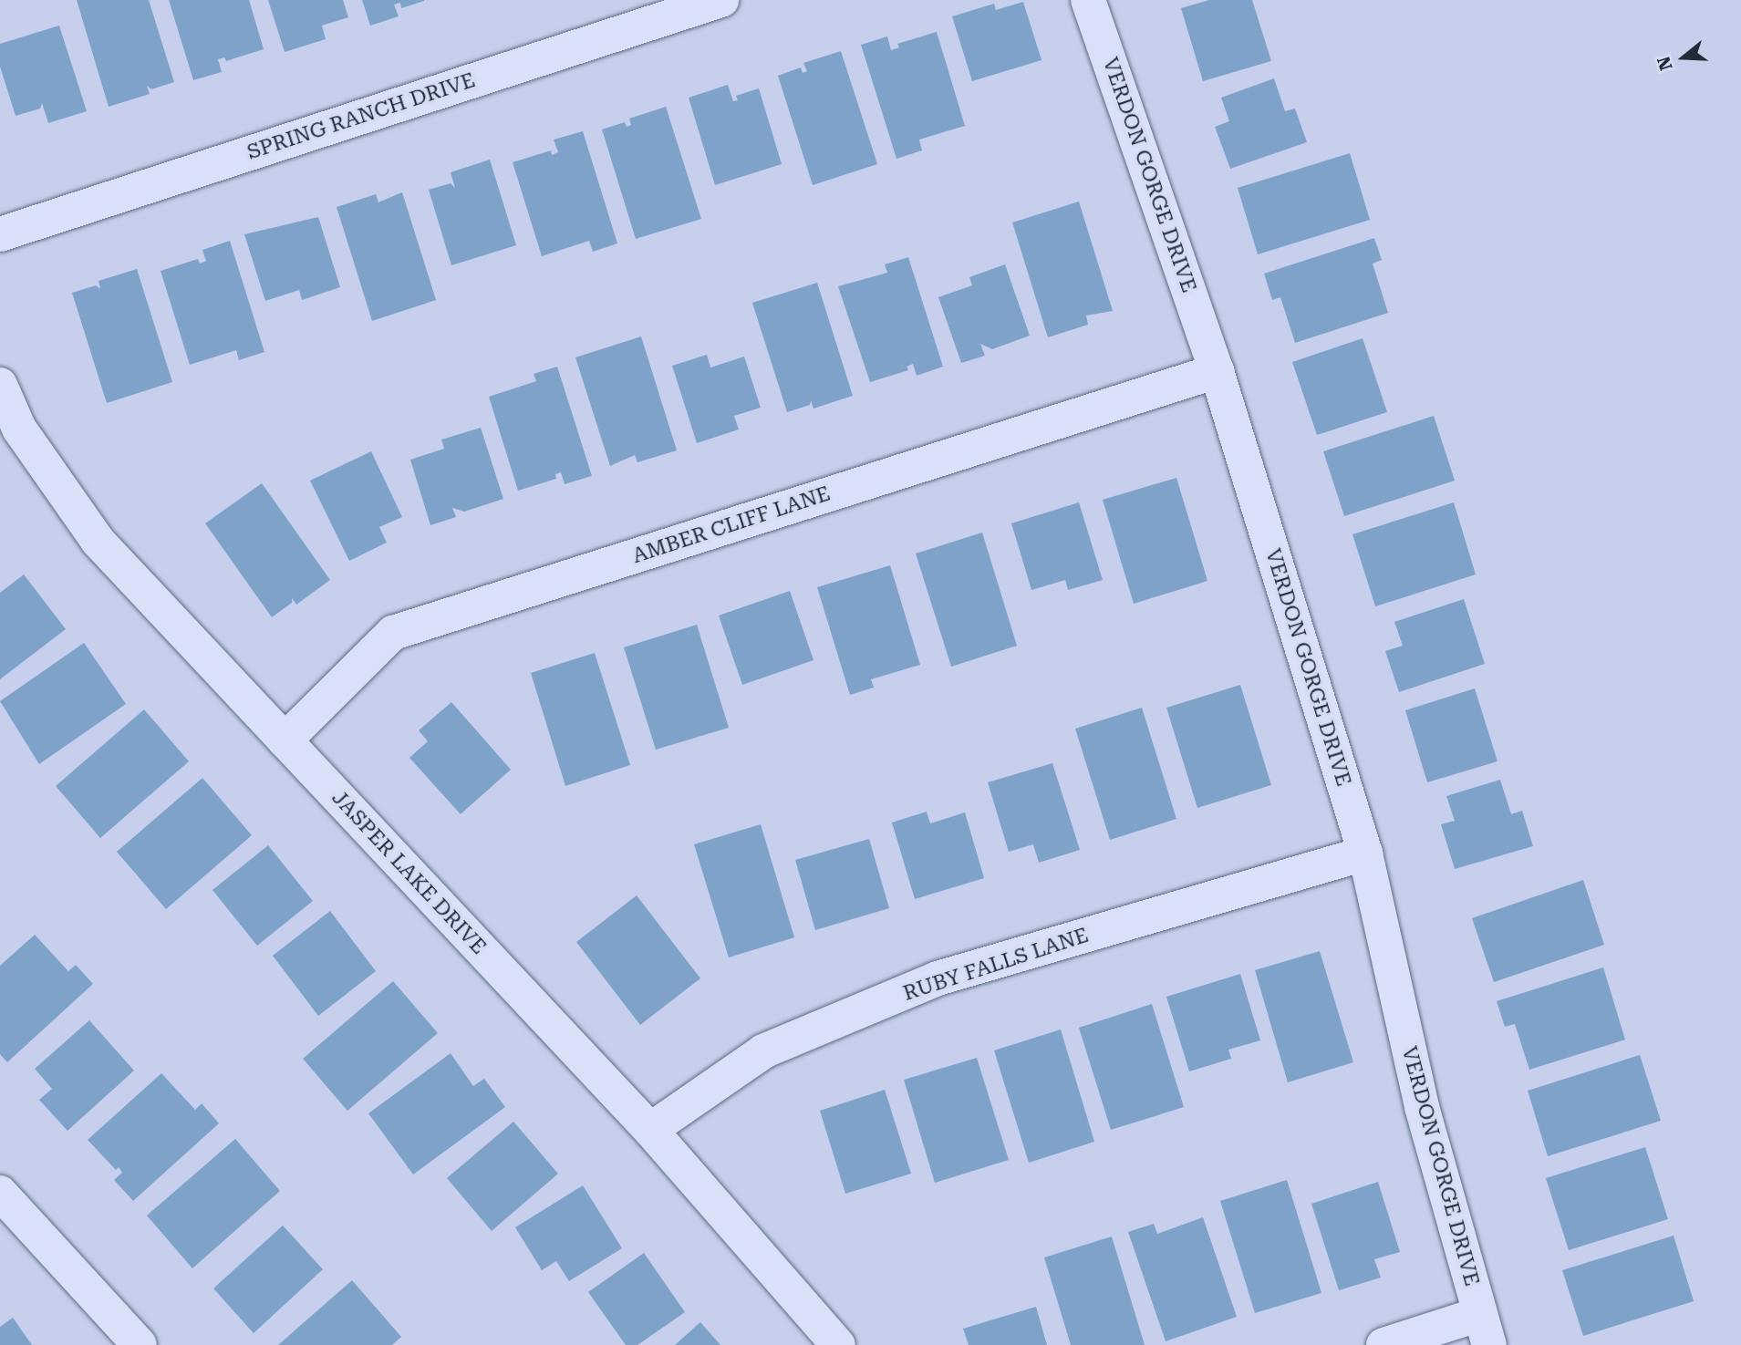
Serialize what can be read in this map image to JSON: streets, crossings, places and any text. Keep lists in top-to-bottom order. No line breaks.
{"streets":{"street":["SPRING RANCH DRIVE","VERDON GORGE DRIVE","AMBER CLIFF LANE","JASPER LAKE DRIVE","RUBY FALLS LANE"]},"crossings":[["VERDON GORGE DRIVE","AMBER CLIFF LANE"],["VERDON GORGE DRIVE","RUBY FALLS LANE"],["AMBER CLIFF LANE","JASPER LAKE DRIVE"],["JASPER LAKE DRIVE","RUBY FALLS LANE"]],"north":"left"}
